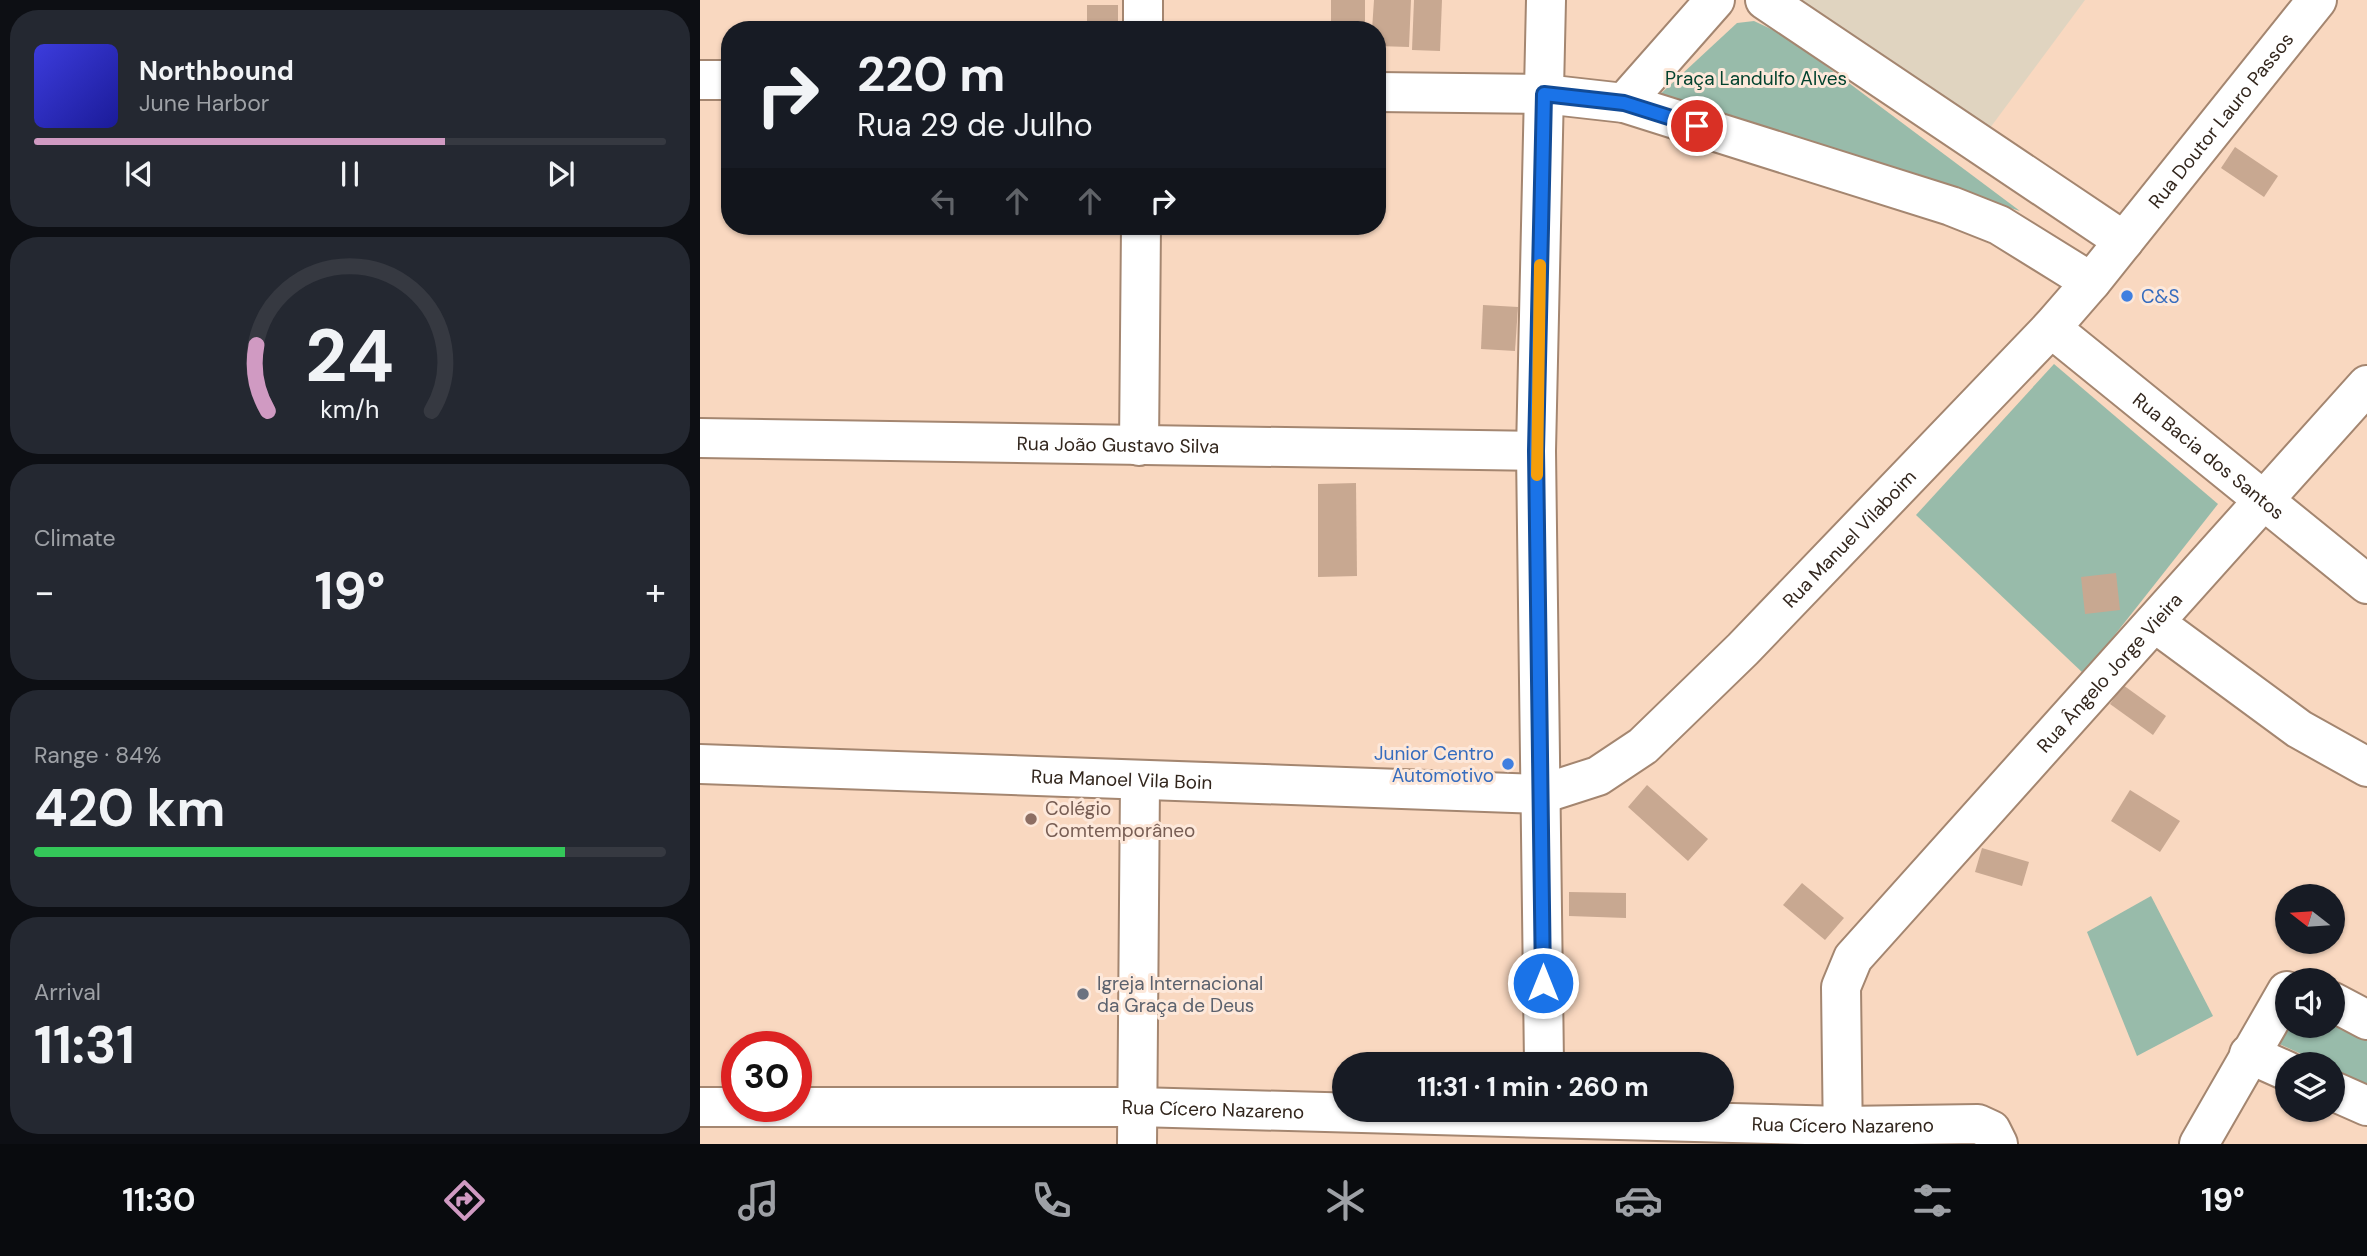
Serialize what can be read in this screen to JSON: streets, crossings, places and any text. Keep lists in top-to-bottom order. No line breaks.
{"streets":{"street":["Rua Doutor Lauro Passos","Rua João Gustavo Silva","Rua Bacia dos Santos","Rua Manuel Vilaboim","Rua Ângelo Jorge Vieira","Rua Manoel Vila Boin","Rua Cícero Nazareno"]},"crossings":[["Rua Doutor Lauro Passos","Rua Manuel Vilaboim"],["Rua Bacia dos Santos","Rua Manuel Vilaboim"],["Rua Bacia dos Santos","Rua Ângelo Jorge Vieira"],["Rua Manuel Vilaboim","Rua Manoel Vila Boin"],["Rua Ângelo Jorge Vieira","Rua Cícero Nazareno"]],"parks":["Praça Landulfo Alves"],"places":["C&S","Junior Centro Automotivo","Colégio Comtemporâneo","Igreja Internacional da Graça de Deus"],"north":"left","page":{"turn":["220 m","Rua 29 de Julho"],"song":["Northbound","June Harbor"],"tile":["Climate",["Range · 84%","420 km"],["Arrival","11:31"]],"heat":["−","19°","+"],"limit":"30","trip":"11:31 · 1 min · 260 m","tabs":["11:30","19°"],"gauge":["24","km/h"]}}
